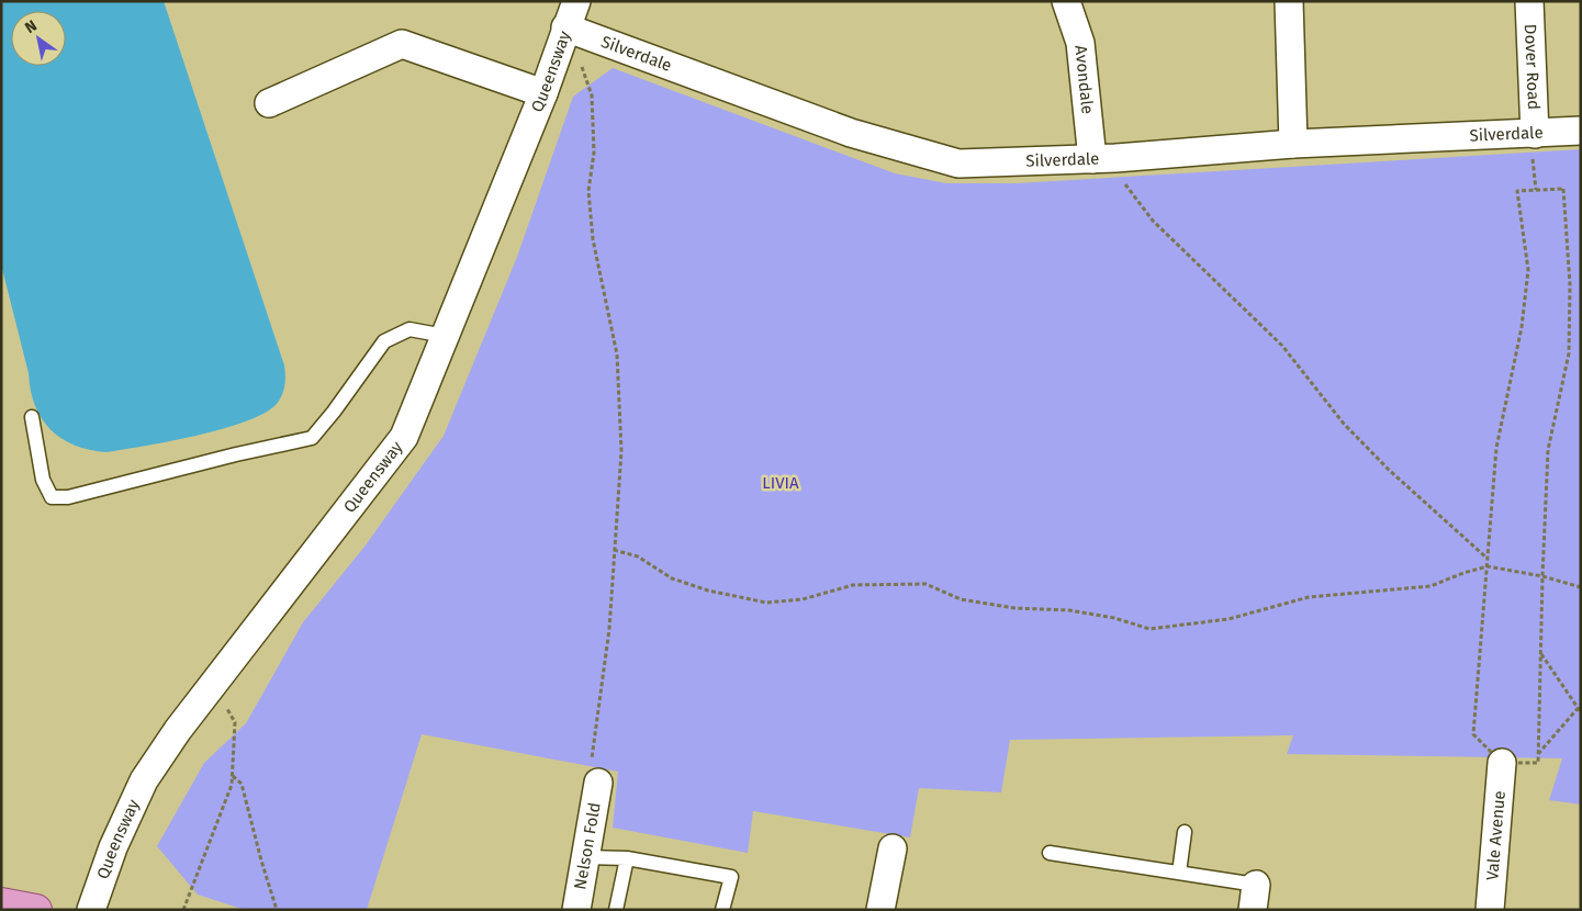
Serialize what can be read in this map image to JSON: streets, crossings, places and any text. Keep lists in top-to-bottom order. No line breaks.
{"streets":{"street":["Silverdale","Dover Road","Queensway","Avondale","Vale Avenue","Nelson Fold"]},"crossings":[["Silverdale","Dover Road"],["Silverdale","Queensway"],["Silverdale","Avondale"]],"parks":["LIVIA"],"north":"top left"}
